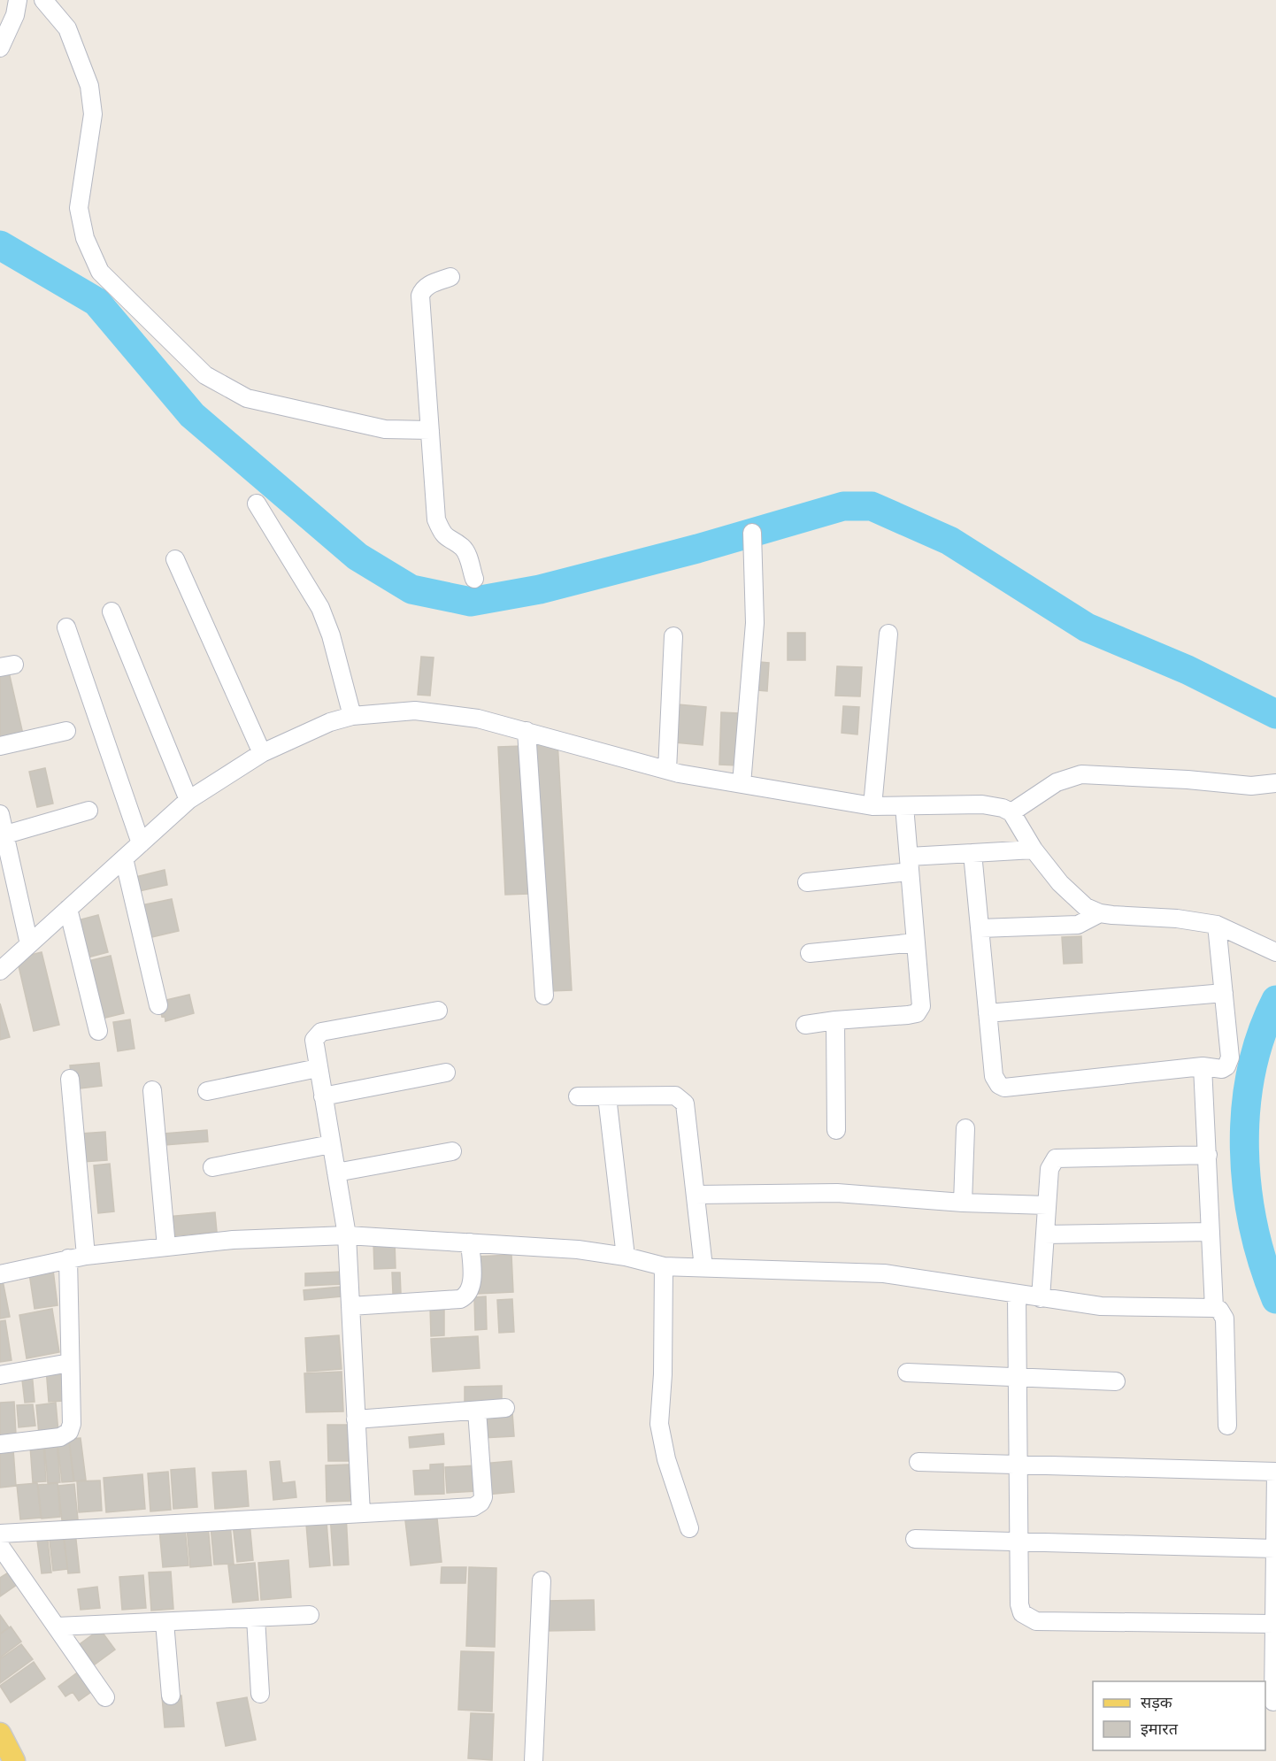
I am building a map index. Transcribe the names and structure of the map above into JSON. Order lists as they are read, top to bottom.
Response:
{
  "legend": ["सड़क", "इमारत"]
}
